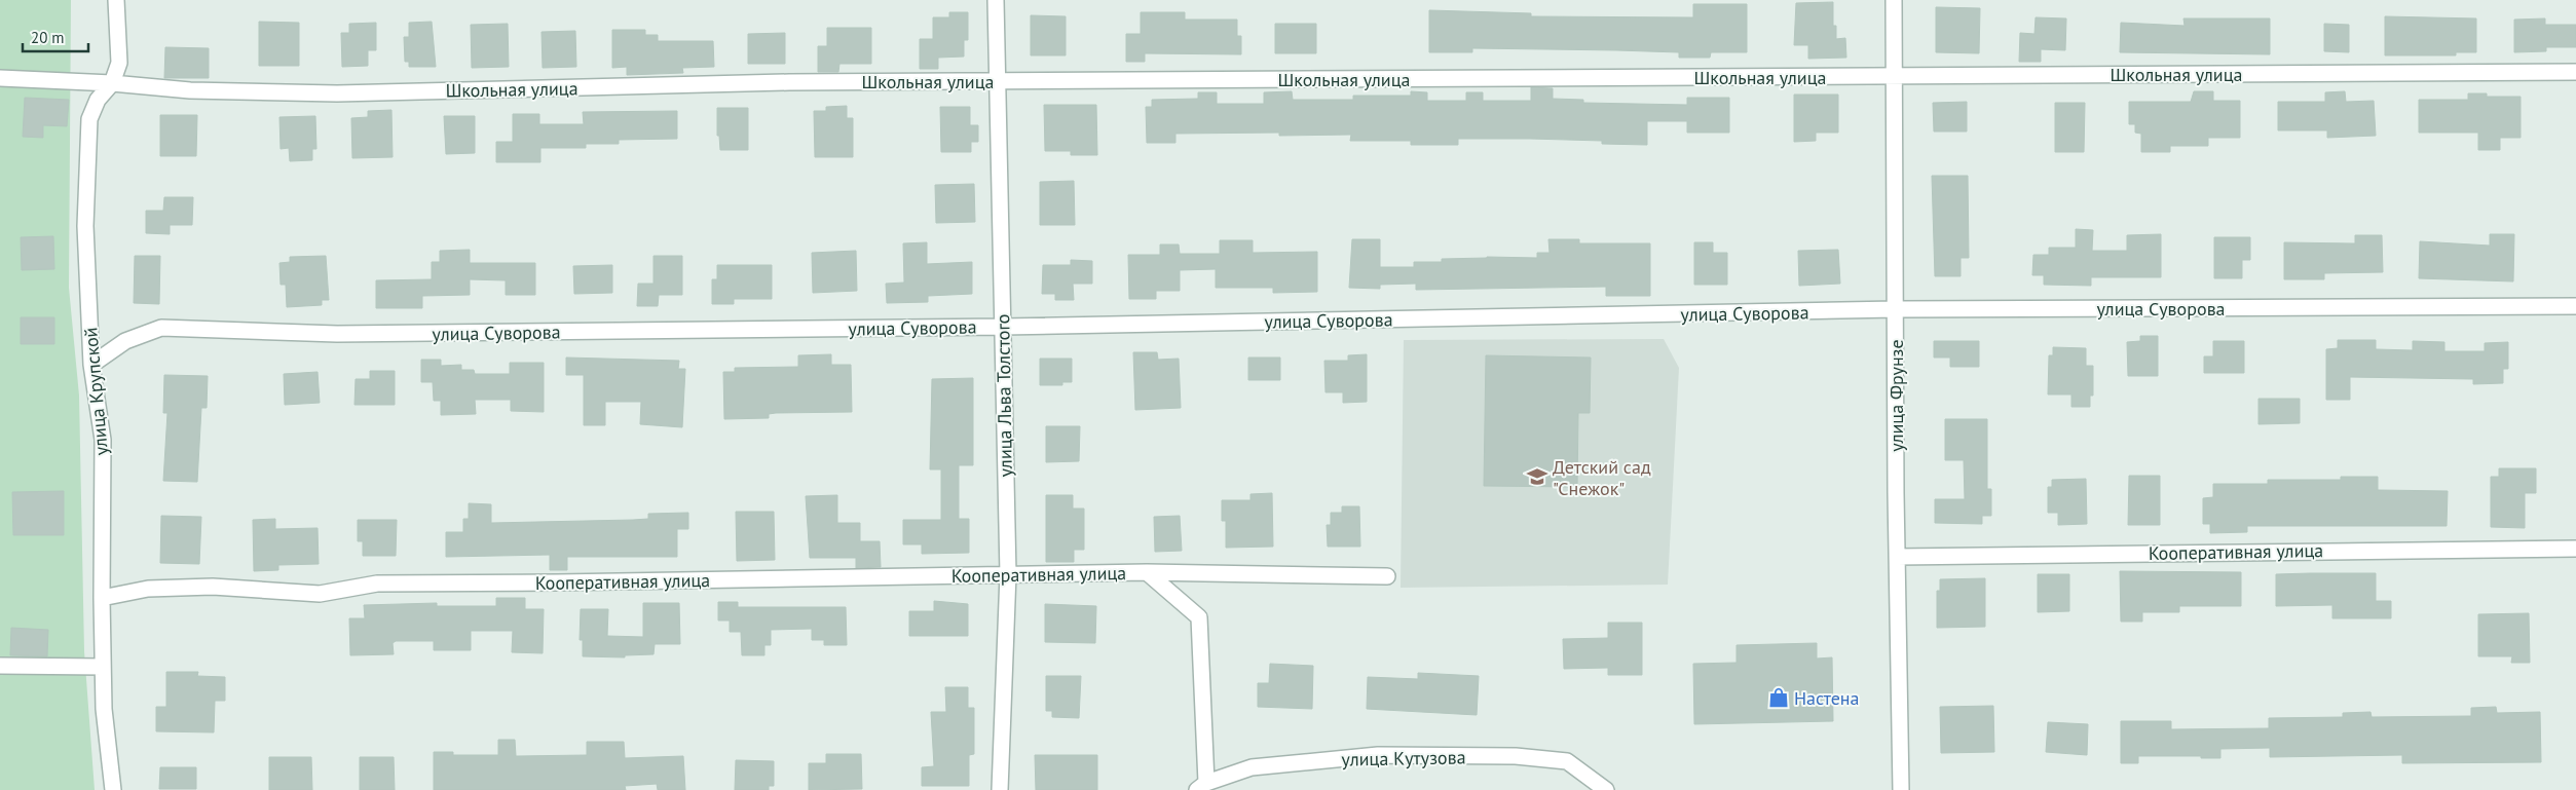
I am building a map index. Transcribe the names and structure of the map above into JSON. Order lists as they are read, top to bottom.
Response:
{
  "streets": {
    "street": [
      "Школьная улица",
      "улица Суворова",
      "улица Крупской",
      "улица Льва Толстого",
      "улица Фрунзе",
      "Кооперативная улица",
      "улица Кутузова"
    ]
  },
  "crossings": [
    ["Школьная улица", "улица Крупской"],
    ["Школьная улица", "улица Льва Толстого"],
    ["Школьная улица", "улица Фрунзе"],
    ["улица Суворова", "улица Крупской"],
    ["улица Суворова", "улица Льва Толстого"],
    ["улица Суворова", "улица Фрунзе"],
    ["улица Крупской", "Кооперативная улица"],
    ["улица Льва Толстого", "Кооперативная улица"],
    ["улица Фрунзе", "Кооперативная улица"],
    ["Кооперативная улица", "улица Кутузова"]
  ],
  "places": {
    "school or university": ["Детский сад \"Снежок\""],
    "shop": ["Настена"]
  },
  "scale_bar": "20 m"
}
